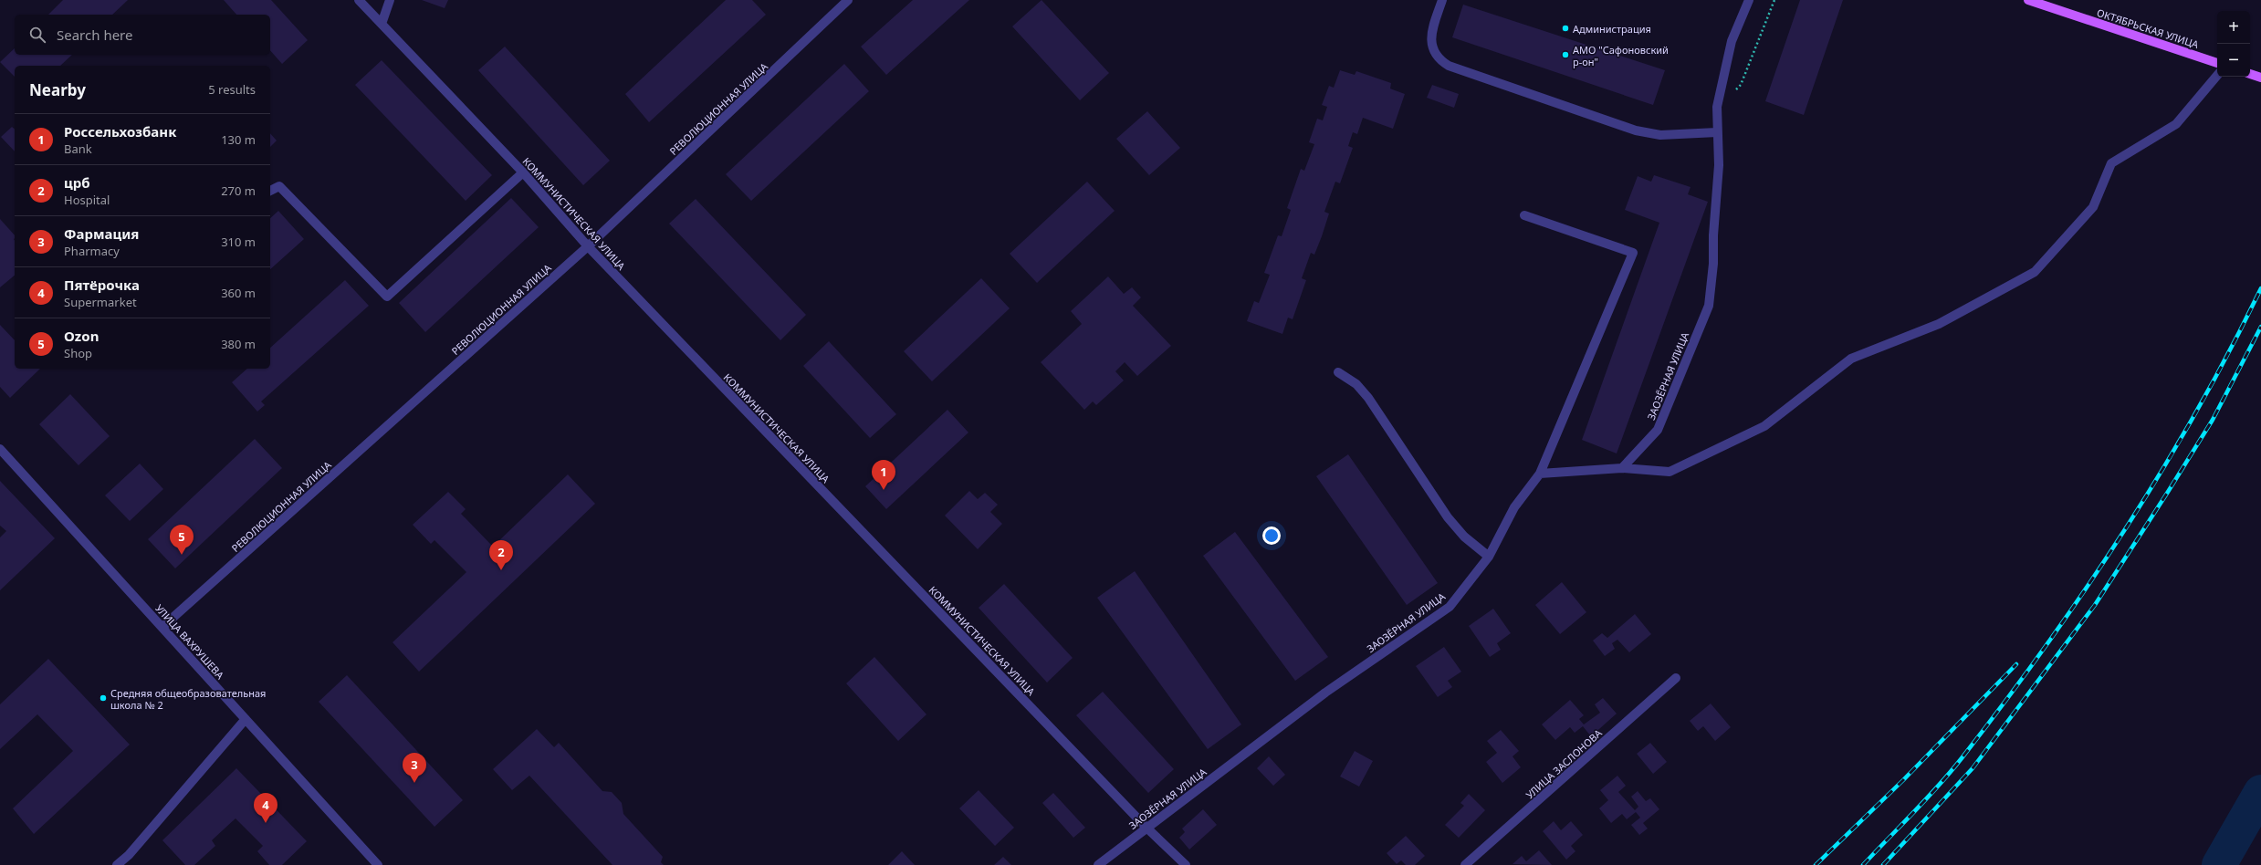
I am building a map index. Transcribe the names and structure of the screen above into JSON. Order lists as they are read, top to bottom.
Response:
{
  "streets": {
    "main road": ["ОКТЯБРЬСКАЯ УЛИЦА"],
    "street": [
      "РЕВОЛЮЦИОННАЯ УЛИЦА",
      "КОММУНИСТИЧЕСКАЯ УЛИЦА",
      "ЗАОЗЁРНАЯ УЛИЦА",
      "УЛИЦА ВАХРУШЕВА",
      "УЛИЦА ЗАСЛОНОВА"
    ]
  },
  "crossings": [
    ["РЕВОЛЮЦИОННАЯ УЛИЦА", "КОММУНИСТИЧЕСКАЯ УЛИЦА"],
    ["РЕВОЛЮЦИОННАЯ УЛИЦА", "УЛИЦА ВАХРУШЕВА"],
    ["КОММУНИСТИЧЕСКАЯ УЛИЦА", "ЗАОЗЁРНАЯ УЛИЦА"]
  ],
  "places": ["Администрация", "АМО \"Сафоновский р-он\"", "Средняя общеобразовательная школа № 2"],
  "page": {
    "map_buttons": ["+", "−"],
    "search": "Search here",
    "heading": ["Nearby", "5 results"],
    "list": [
      {
        "mark": "1",
        "name": "Россельхозбанк",
        "note": "Bank",
        "value": "130 m"
      },
      {
        "mark": "2",
        "name": "црб",
        "note": "Hospital",
        "value": "270 m"
      },
      {
        "mark": "3",
        "name": "Фармация",
        "note": "Pharmacy",
        "value": "310 m"
      },
      {
        "mark": "4",
        "name": "Пятёрочка",
        "note": "Supermarket",
        "value": "360 m"
      },
      {
        "mark": "5",
        "name": "Ozon",
        "note": "Shop",
        "value": "380 m"
      }
    ],
    "pins": [
      "1",
      "5",
      "2",
      "3",
      "4"
    ]
  }
}
